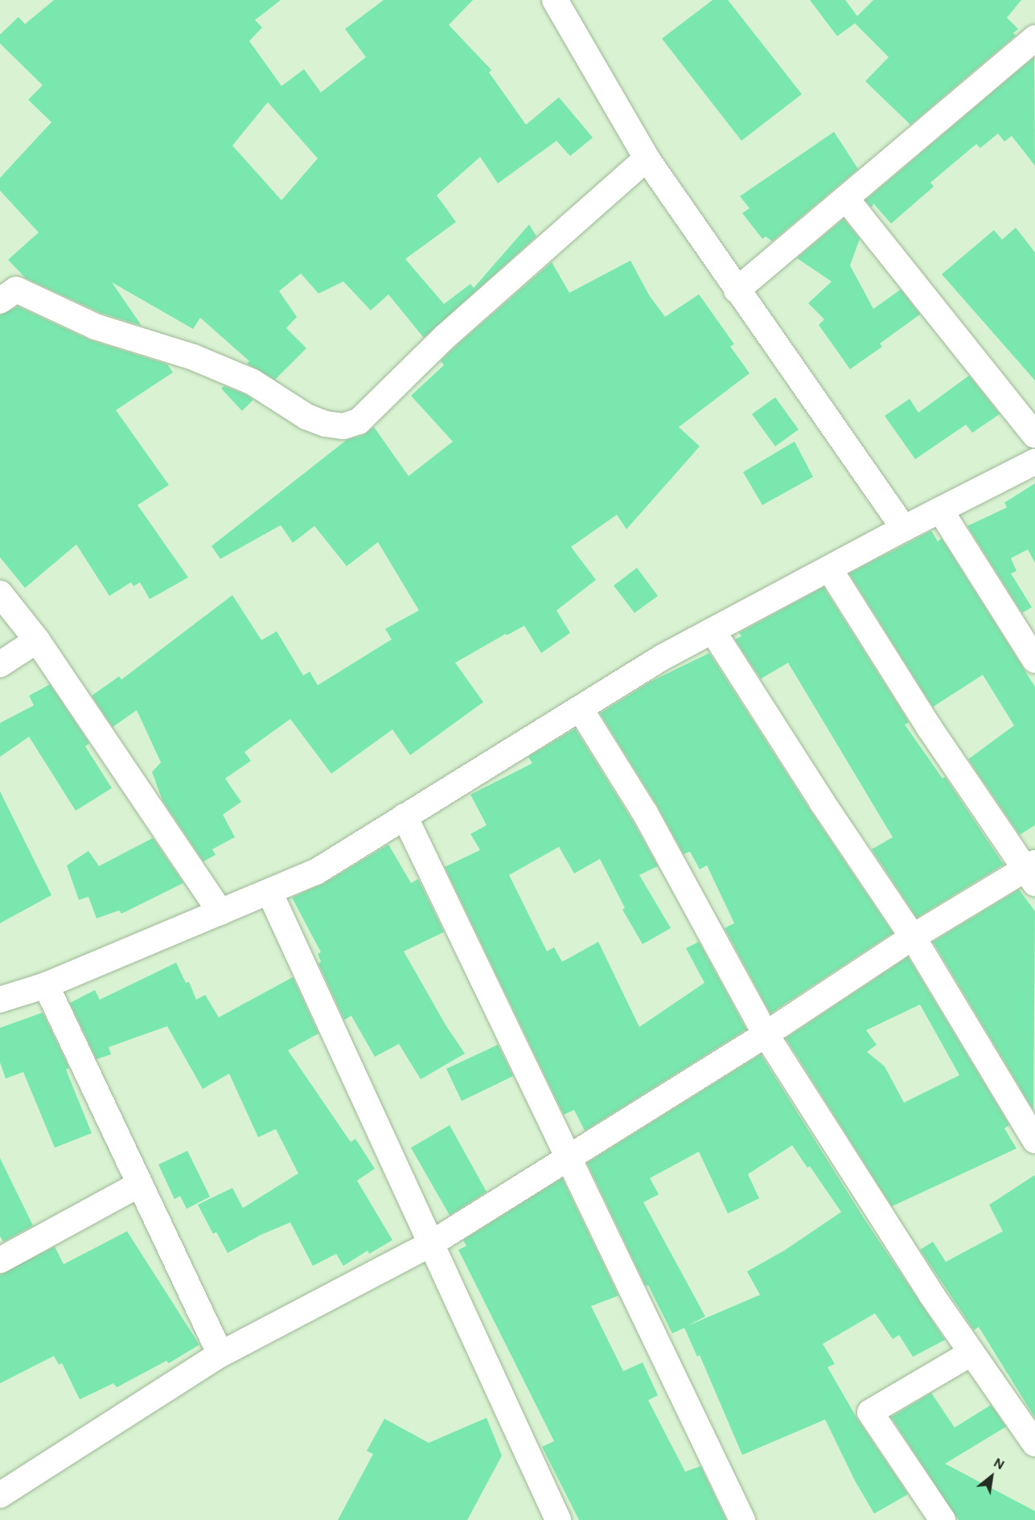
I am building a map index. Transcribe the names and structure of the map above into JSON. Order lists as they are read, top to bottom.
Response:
{
  "north": "top right"
}
